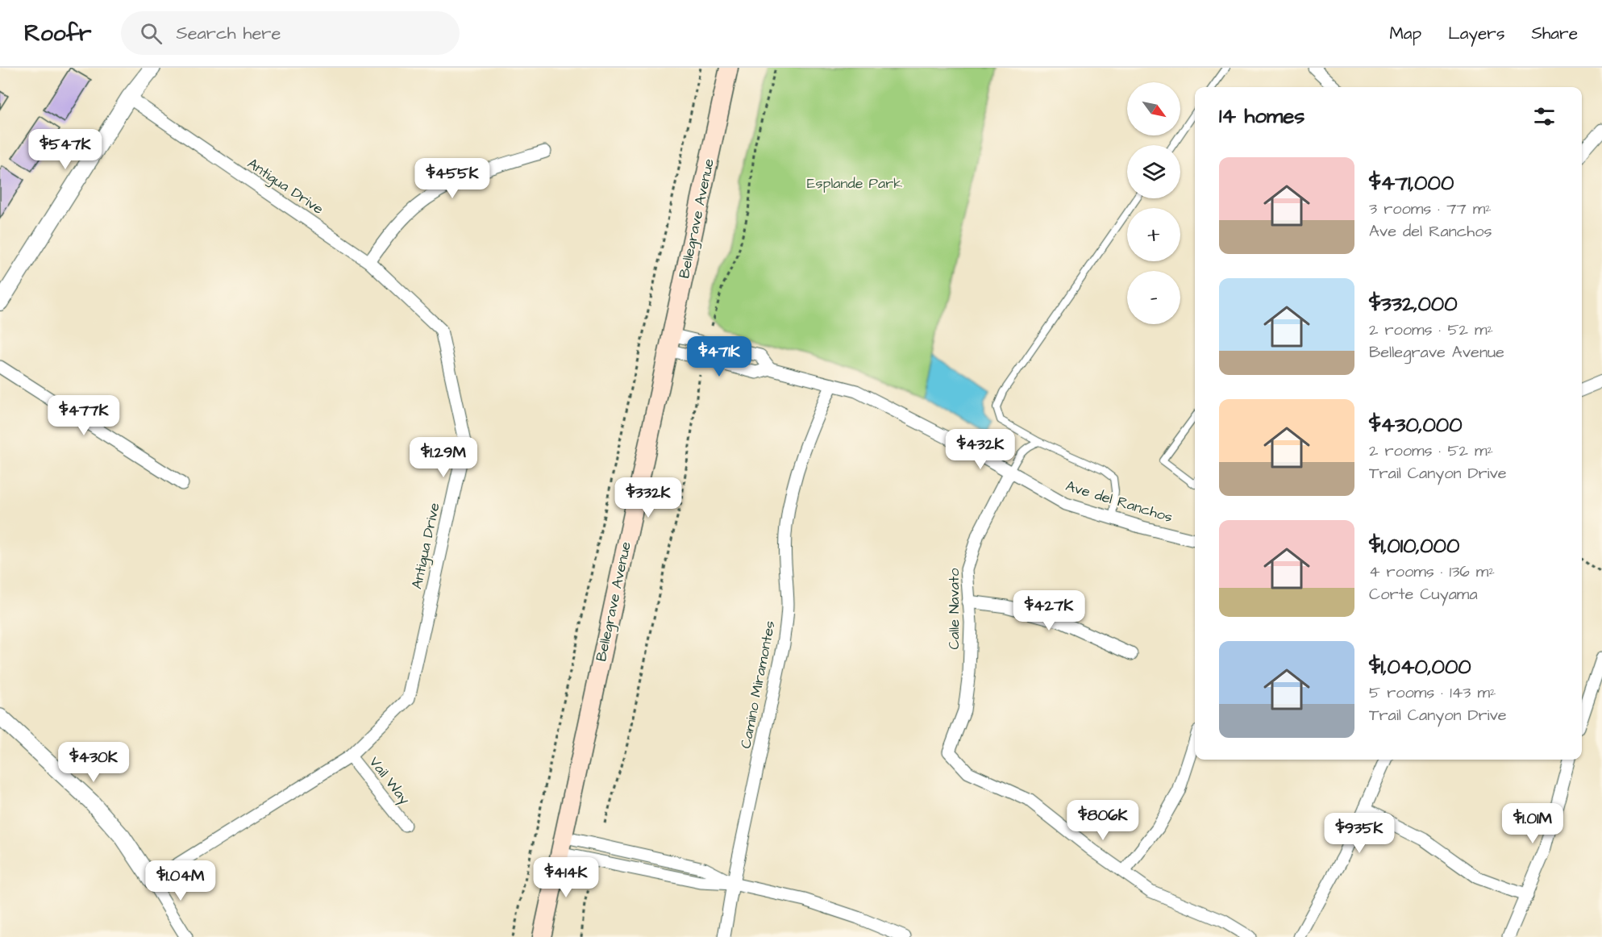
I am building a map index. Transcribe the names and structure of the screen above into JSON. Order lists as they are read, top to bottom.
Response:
{
  "streets": {
    "main road": ["Bellegrave Avenue"],
    "street": [
      "Antigua Drive",
      "Ave del Ranchos",
      "Calle Navato",
      "Camino Miramontes",
      "Vail Way"
    ]
  },
  "crossings": [
    ["Antigua Drive", "Vail Way"],
    ["Bellegrave Avenue", "Ave del Ranchos"],
    ["Ave del Ranchos", "Calle Navato"],
    ["Ave del Ranchos", "Camino Miramontes"]
  ],
  "parks": ["Esplande Park"],
  "north": "bottom right",
  "page": {
    "header": "Roofr",
    "search": "Search here",
    "nav": ["Map", "Layers", "Share"],
    "map_buttons": ["+", "−"],
    "heading": "14 homes",
    "price": [
      "$547K",
      "$455K",
      "$471K",
      "$477K",
      "$432K",
      "$1.29M",
      "$332K",
      "$427K",
      "$430K",
      "$806K",
      "$1.01M",
      "$935K",
      "$414K",
      "$1.04M"
    ],
    "list": [
      {
        "name": "$471,000",
        "note": "3 rooms · 77 m² · Ave del Ranchos"
      },
      {
        "name": "$332,000",
        "note": "2 rooms · 52 m² · Bellegrave Avenue"
      },
      {
        "name": "$430,000",
        "note": "2 rooms · 52 m² · Trail Canyon Drive"
      },
      {
        "name": "$1,010,000",
        "note": "4 rooms · 136 m² · Corte Cuyama"
      },
      {
        "name": "$1,040,000",
        "note": "5 rooms · 143 m² · Trail Canyon Drive"
      }
    ]
  }
}
